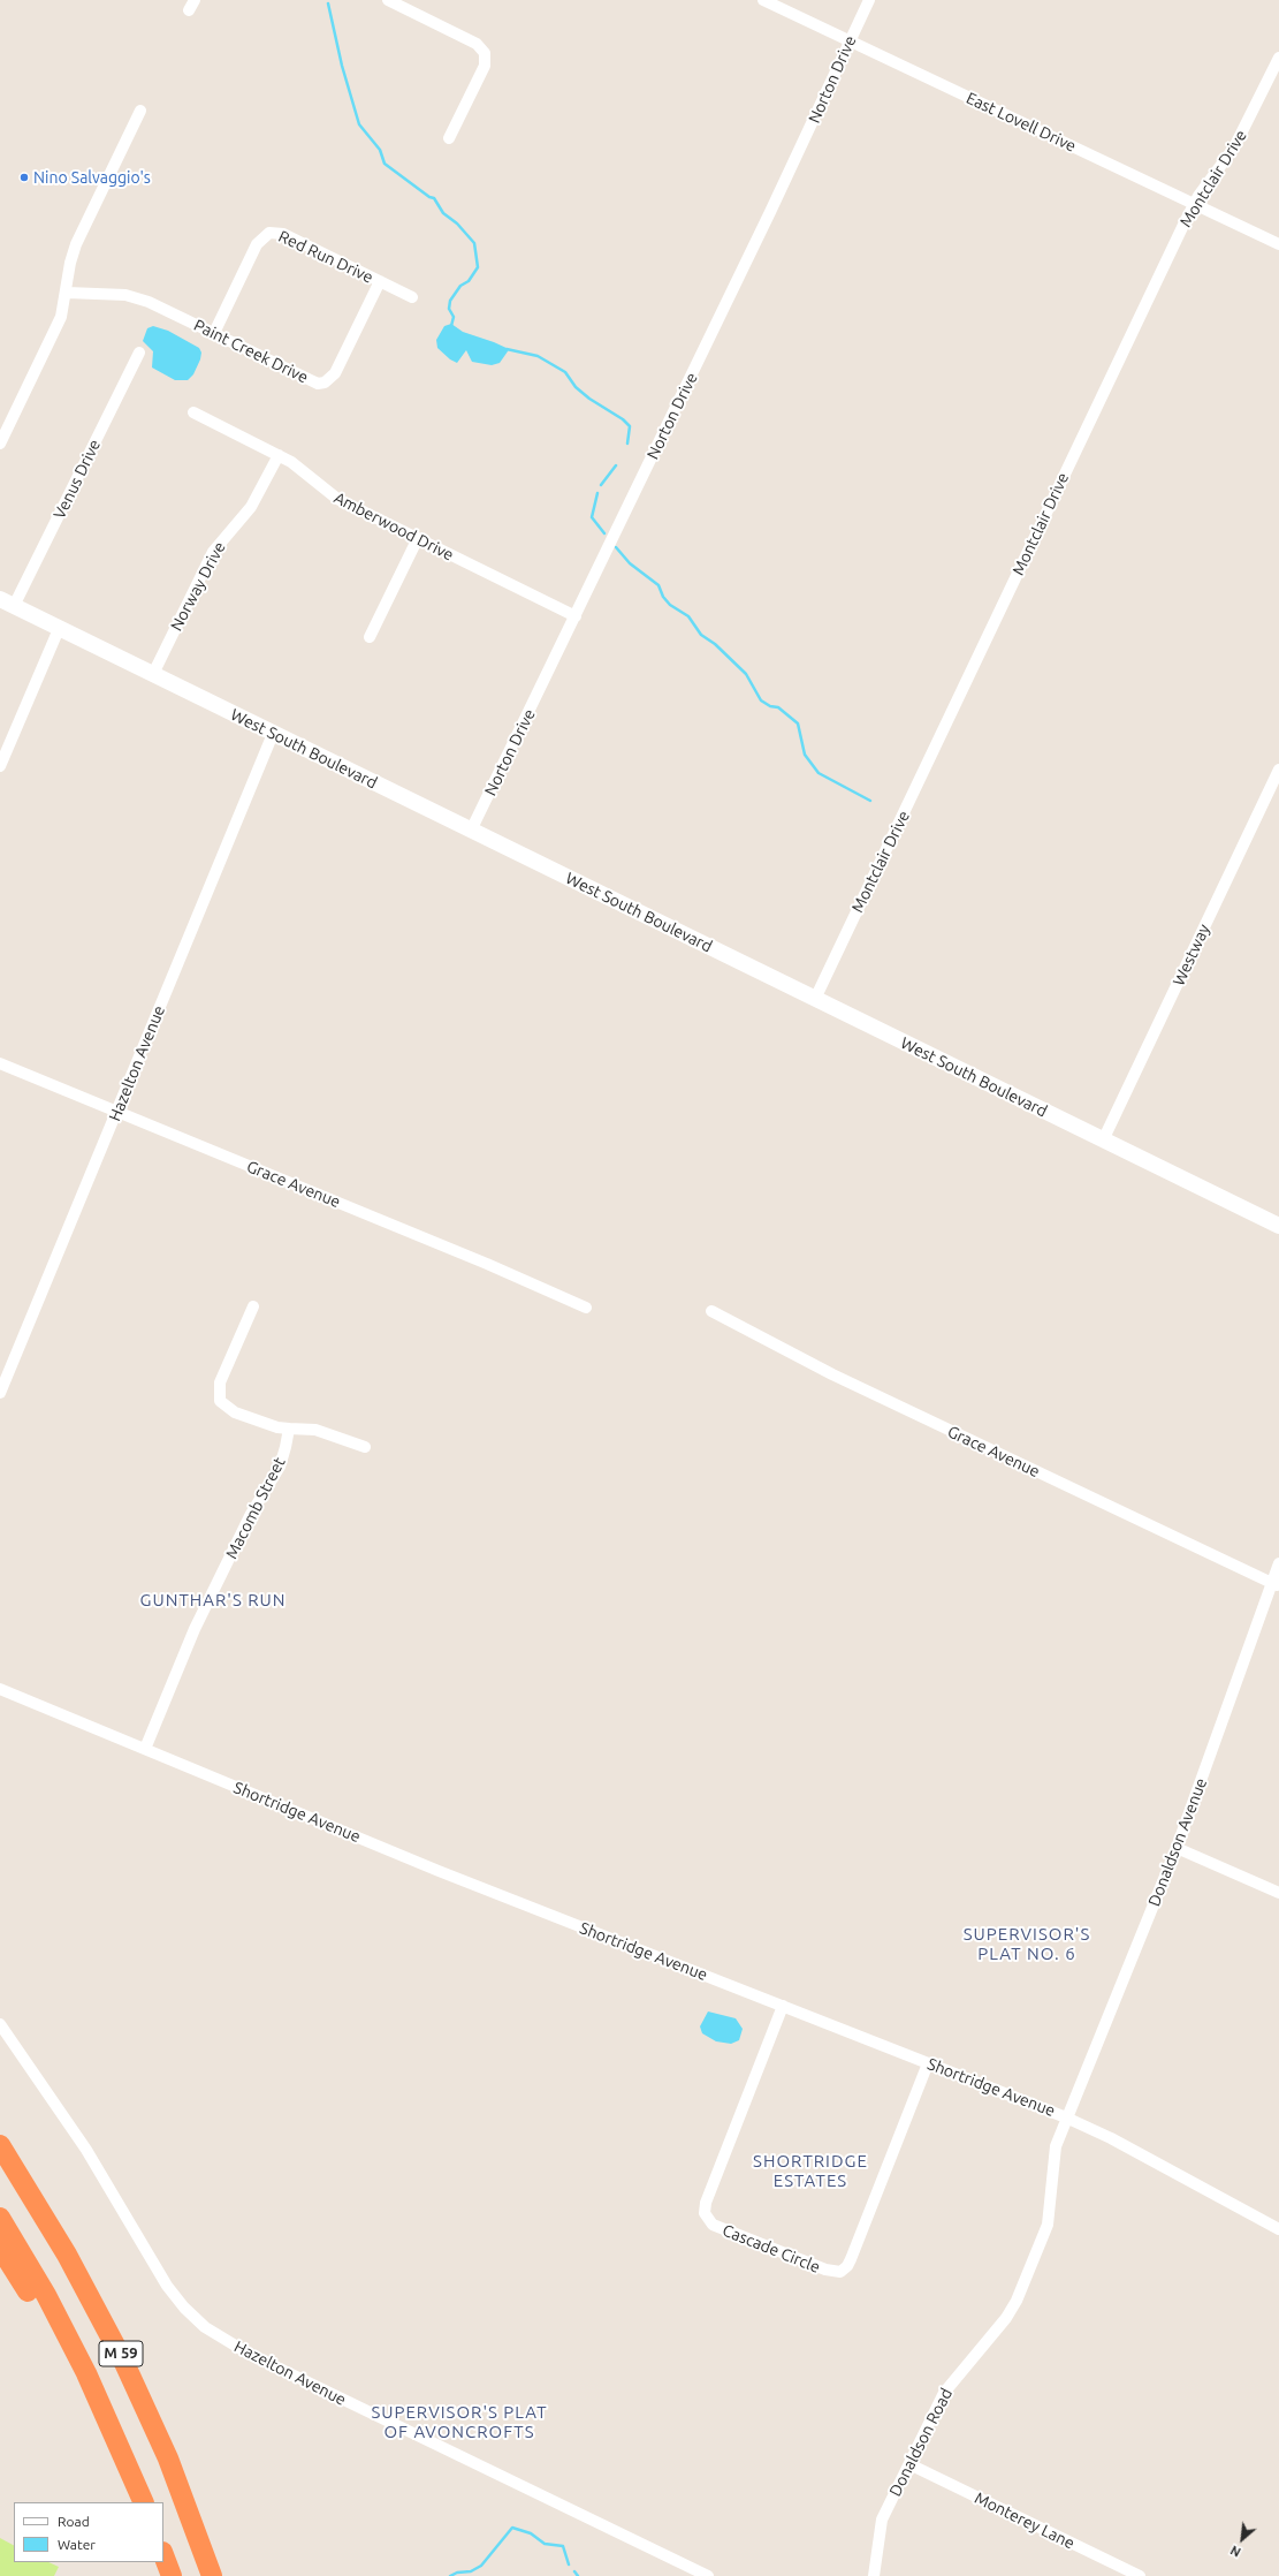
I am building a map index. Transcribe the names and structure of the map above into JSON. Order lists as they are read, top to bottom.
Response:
{
  "streets": {
    "highway": ["M 59"],
    "street": [
      "Norton Drive",
      "East Lovell Drive",
      "Montclair Drive",
      "Red Run Drive",
      "Paint Creek Drive",
      "Venus Drive",
      "Amberwood Drive",
      "Norway Drive",
      "West South Boulevard",
      "Westway",
      "Hazelton Avenue",
      "Grace Avenue",
      "Macomb Street",
      "Shortridge Avenue",
      "Donaldson Avenue",
      "Cascade Circle",
      "Donaldson Road",
      "Monterey Lane"
    ]
  },
  "crossings": [
    ["Norton Drive", "East Lovell Drive"],
    ["Norton Drive", "Amberwood Drive"],
    ["Norton Drive", "West South Boulevard"],
    ["East Lovell Drive", "Montclair Drive"],
    ["Montclair Drive", "West South Boulevard"],
    ["Red Run Drive", "Paint Creek Drive"],
    ["Venus Drive", "West South Boulevard"],
    ["Amberwood Drive", "Norway Drive"],
    ["Norway Drive", "West South Boulevard"],
    ["West South Boulevard", "Westway"],
    ["West South Boulevard", "Hazelton Avenue"],
    ["Hazelton Avenue", "Grace Avenue"],
    ["Grace Avenue", "Donaldson Avenue"],
    ["Macomb Street", "Shortridge Avenue"],
    ["Shortridge Avenue", "Donaldson Avenue"],
    ["Shortridge Avenue", "Cascade Circle"],
    ["Shortridge Avenue", "Donaldson Road"],
    ["Donaldson Avenue", "Donaldson Road"],
    ["Donaldson Road", "Monterey Lane"]
  ],
  "districts": [
    "GUNTHAR'S RUN",
    "SUPERVISOR'S PLAT NO. 6",
    "SHORTRIDGE ESTATES",
    "SUPERVISOR'S PLAT OF AVONCROFTS"
  ],
  "places": ["Nino Salvaggio's"],
  "legend": ["Road", "Water"],
  "north": "bottom left"
}
